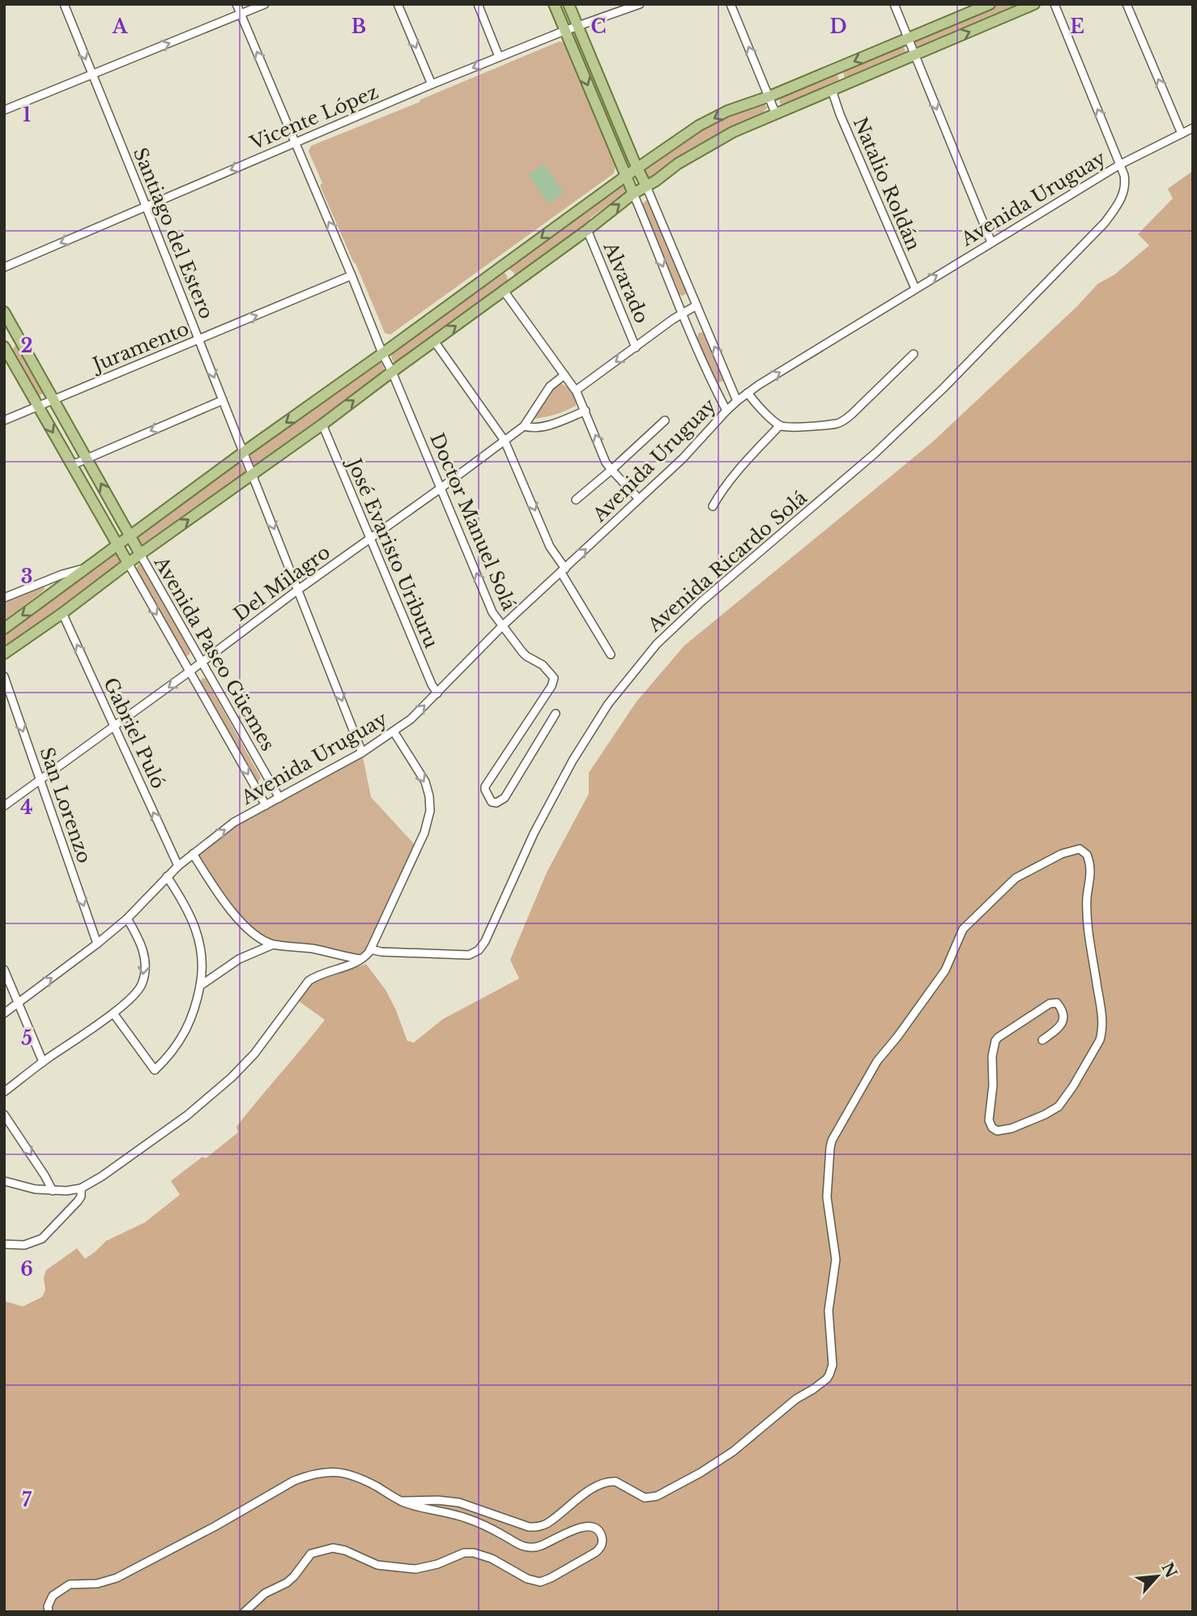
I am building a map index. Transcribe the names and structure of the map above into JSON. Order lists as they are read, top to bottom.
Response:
{
  "streets": {
    "street": [
      "Vicente López",
      "Natalio Roldán",
      "Avenida Uruguay",
      "Santiago del Estero",
      "Alvarado",
      "Juramento",
      "Doctor Manuel Solá",
      "José Evaristo Uriburu",
      "Avenida Ricardo Solá",
      "Del Milagro",
      "Avenida Paseo Güemes",
      "Gabriel Puló",
      "San Lorenzo"
    ]
  },
  "crossings": [
    ["Vicente López", "Santiago del Estero"],
    ["Vicente López", "Doctor Manuel Solá"],
    ["Natalio Roldán", "Avenida Uruguay"],
    ["Avenida Uruguay", "Santiago del Estero"],
    ["Avenida Uruguay", "Doctor Manuel Solá"],
    ["Avenida Uruguay", "José Evaristo Uriburu"],
    ["Avenida Uruguay", "Avenida Ricardo Solá"],
    ["Avenida Uruguay", "Avenida Paseo Güemes"],
    ["Avenida Uruguay", "Gabriel Puló"],
    ["Avenida Uruguay", "San Lorenzo"],
    ["Santiago del Estero", "Juramento"],
    ["Santiago del Estero", "Del Milagro"],
    ["Juramento", "Doctor Manuel Solá"],
    ["Doctor Manuel Solá", "Del Milagro"],
    ["José Evaristo Uriburu", "Del Milagro"],
    ["Del Milagro", "Avenida Paseo Güemes"],
    ["Del Milagro", "Gabriel Puló"],
    ["Del Milagro", "San Lorenzo"]
  ],
  "one_way": [
    "Vicente López",
    "Avenida Uruguay",
    "Santiago del Estero",
    "Juramento",
    "Doctor Manuel Solá",
    "Gabriel Puló",
    "San Lorenzo"
  ],
  "north": "top right",
  "grid": {
    "columns": [
      "A",
      "B",
      "C",
      "D",
      "E"
    ],
    "rows": [
      "1",
      "2",
      "3",
      "4",
      "5",
      "6",
      "7"
    ]
  }
}
